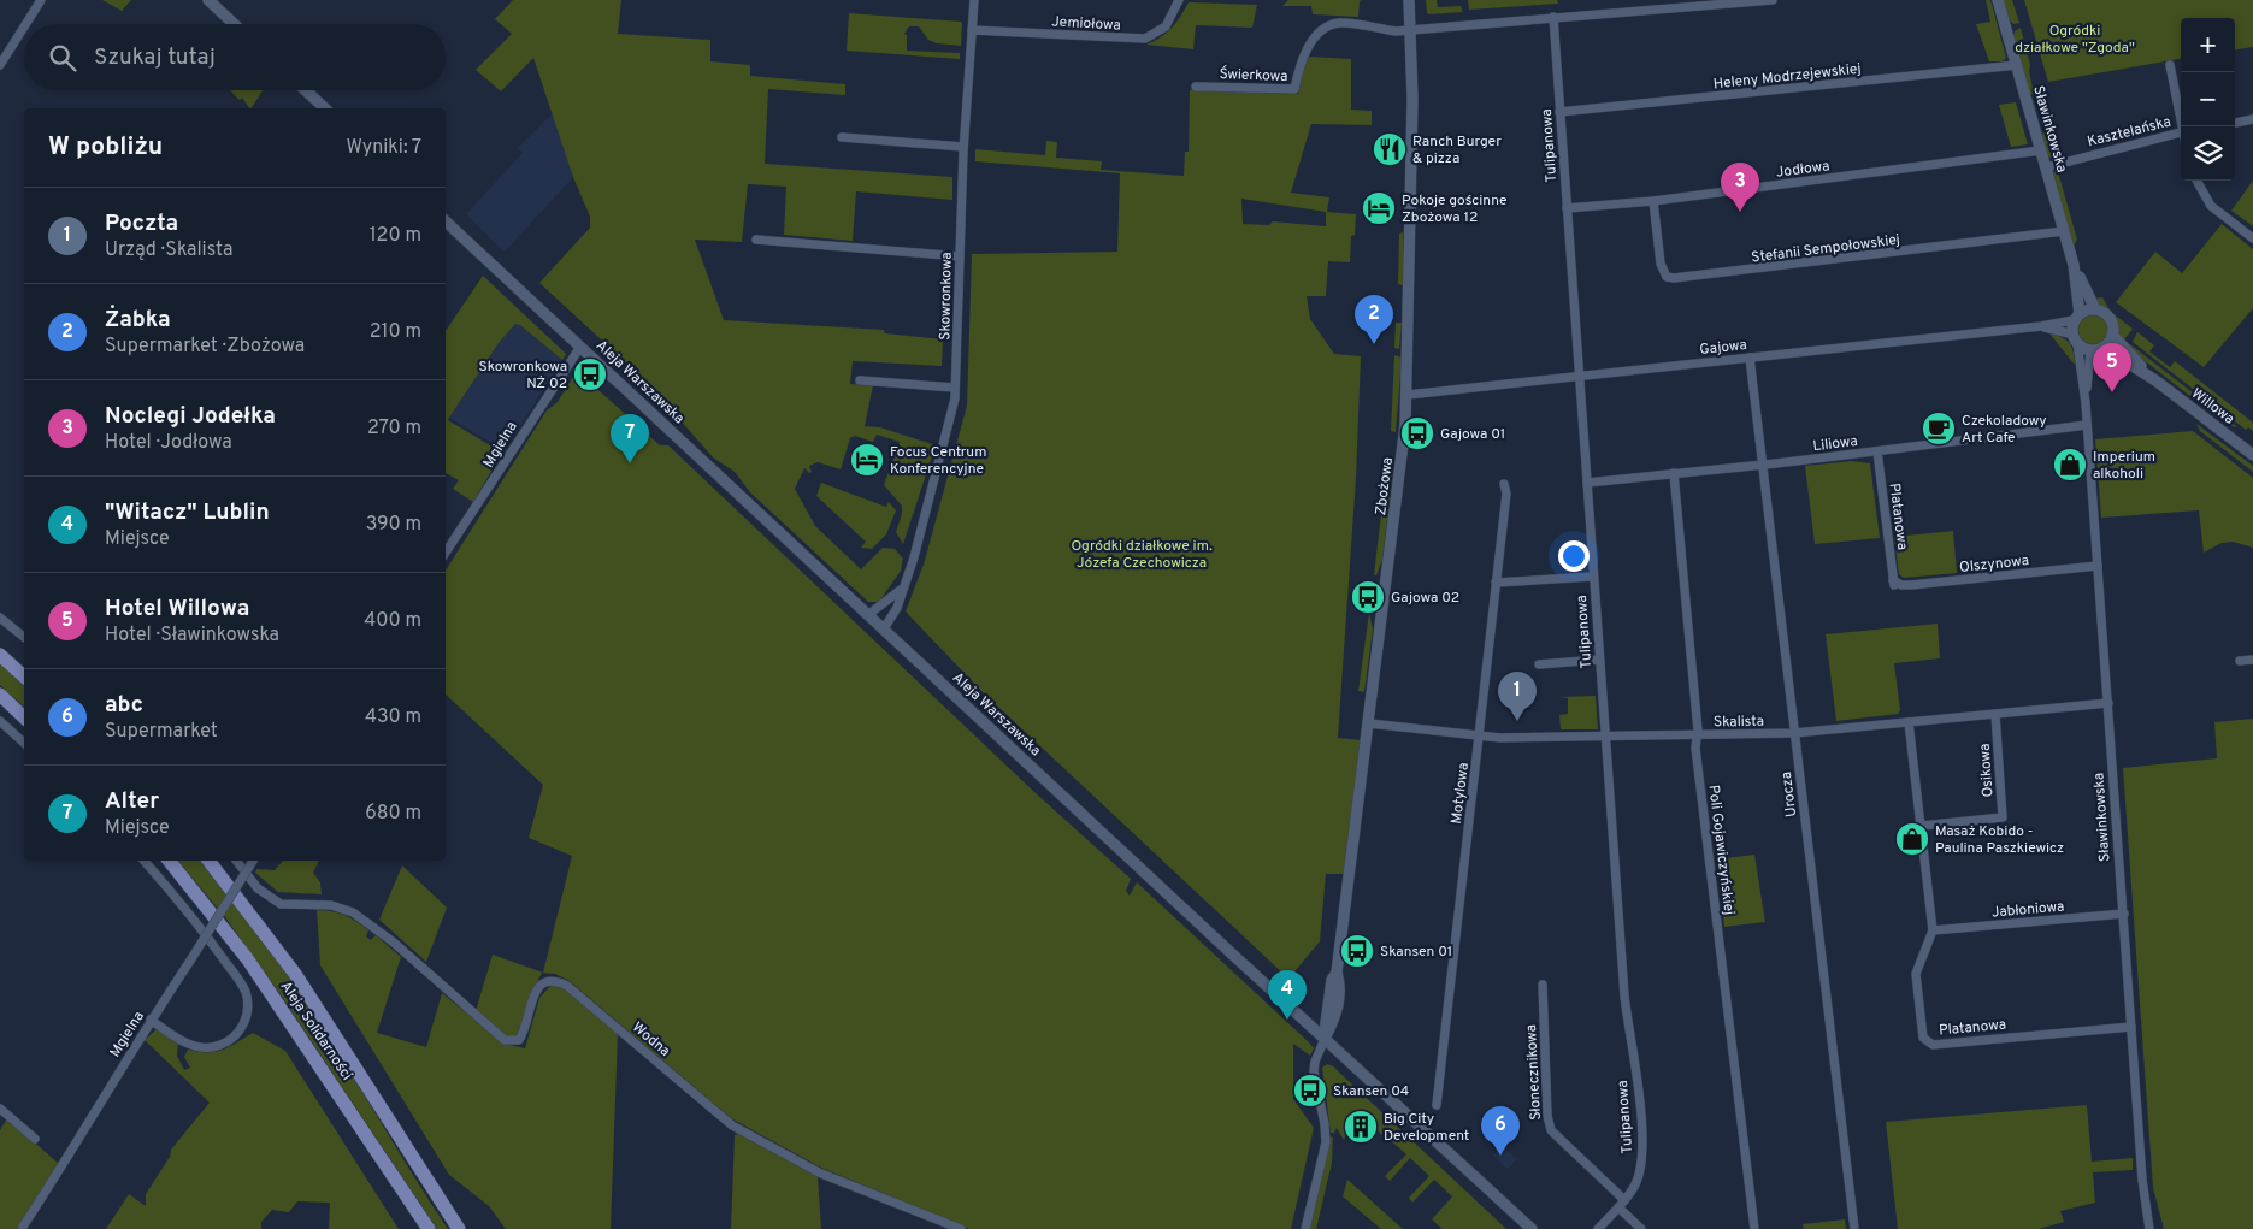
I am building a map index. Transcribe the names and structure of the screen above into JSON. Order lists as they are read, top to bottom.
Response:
{
  "streets": {
    "main road": ["Aleja Solidarności"],
    "street": [
      "Jemiołowa",
      "Świerkowa",
      "Heleny Modrzejewskiej",
      "Sławinkowska",
      "Kasztelańska",
      "Tulipanowa",
      "Jodłowa",
      "Stefanii Sempołowskiej",
      "Skowronkowa",
      "Gajowa",
      "Aleja Warszawska",
      "Willowa",
      "Liliowa",
      "Mgielna",
      "Zbożowa",
      "Platanowa",
      "Olszynowa",
      "Skalista",
      "Osikowa",
      "Motylowa",
      "Urocza",
      "Poli Gojawiczyńskiej",
      "Jabłoniowa",
      "Wodna",
      "Słonecznikowa"
    ]
  },
  "crossings": [
    ["Jemiołowa", "Skowronkowa"],
    ["Świerkowa", "Tulipanowa"],
    ["Świerkowa", "Zbożowa"],
    ["Heleny Modrzejewskiej", "Sławinkowska"],
    ["Heleny Modrzejewskiej", "Tulipanowa"],
    ["Sławinkowska", "Kasztelańska"],
    ["Sławinkowska", "Jodłowa"],
    ["Sławinkowska", "Stefanii Sempołowskiej"],
    ["Sławinkowska", "Gajowa"],
    ["Sławinkowska", "Willowa"],
    ["Sławinkowska", "Liliowa"],
    ["Sławinkowska", "Platanowa"],
    ["Sławinkowska", "Olszynowa"],
    ["Sławinkowska", "Skalista"],
    ["Sławinkowska", "Jabłoniowa"],
    ["Tulipanowa", "Jodłowa"],
    ["Tulipanowa", "Gajowa"],
    ["Tulipanowa", "Liliowa"],
    ["Tulipanowa", "Skalista"],
    ["Tulipanowa", "Słonecznikowa"],
    ["Jodłowa", "Stefanii Sempołowskiej"],
    ["Skowronkowa", "Aleja Warszawska"],
    ["Gajowa", "Willowa"],
    ["Gajowa", "Zbożowa"],
    ["Gajowa", "Urocza"],
    ["Aleja Warszawska", "Mgielna"],
    ["Aleja Warszawska", "Zbożowa"],
    ["Liliowa", "Platanowa"],
    ["Liliowa", "Urocza"],
    ["Liliowa", "Poli Gojawiczyńskiej"],
    ["Zbożowa", "Skalista"],
    ["Platanowa", "Olszynowa"],
    ["Platanowa", "Skalista"],
    ["Platanowa", "Osikowa"],
    ["Platanowa", "Jabłoniowa"],
    ["Skalista", "Osikowa"],
    ["Skalista", "Motylowa"],
    ["Skalista", "Urocza"],
    ["Skalista", "Poli Gojawiczyńskiej"]
  ],
  "parks": ["Ogródki działkowe \"Zgoda\"", "Ogródki działkowe im. Józefa Czechowicza"],
  "places": {
    "restaurant": ["Ranch Burger & pizza"],
    "hotel": ["Pokoje gościnne Zbożowa 12", "Focus Centrum Konferencyjne"],
    "bus stop": [
      "Skowronkowa NŻ 02",
      "Gajowa 01",
      "Gajowa 02",
      "Skansen 01",
      "Skansen 04"
    ],
    "cafe": ["Czekoladowy Art Cafe"],
    "shop": ["Imperium alkoholi", "Masaż Kobido - Paulina Paszkiewicz"],
    "building": ["Big City Development"]
  },
  "page": {
    "map_buttons": ["+", "−"],
    "search": "Szukaj tutaj",
    "heading": ["W pobliżu", "Wyniki: 7"],
    "pins": [
      "3",
      "2",
      "5",
      "7",
      "1",
      "4",
      "6"
    ],
    "list": [
      {
        "mark": "1",
        "name": "Poczta",
        "note": "Urząd · Skalista",
        "value": "120 m"
      },
      {
        "mark": "2",
        "name": "Żabka",
        "note": "Supermarket · Zbożowa",
        "value": "210 m"
      },
      {
        "mark": "3",
        "name": "Noclegi Jodełka",
        "note": "Hotel · Jodłowa",
        "value": "270 m"
      },
      {
        "mark": "4",
        "name": "\"Witacz\" Lublin",
        "note": "Miejsce",
        "value": "390 m"
      },
      {
        "mark": "5",
        "name": "Hotel Willowa",
        "note": "Hotel · Sławinkowska",
        "value": "400 m"
      },
      {
        "mark": "6",
        "name": "abc",
        "note": "Supermarket",
        "value": "430 m"
      },
      {
        "mark": "7",
        "name": "Alter",
        "note": "Miejsce",
        "value": "680 m"
      }
    ]
  }
}
